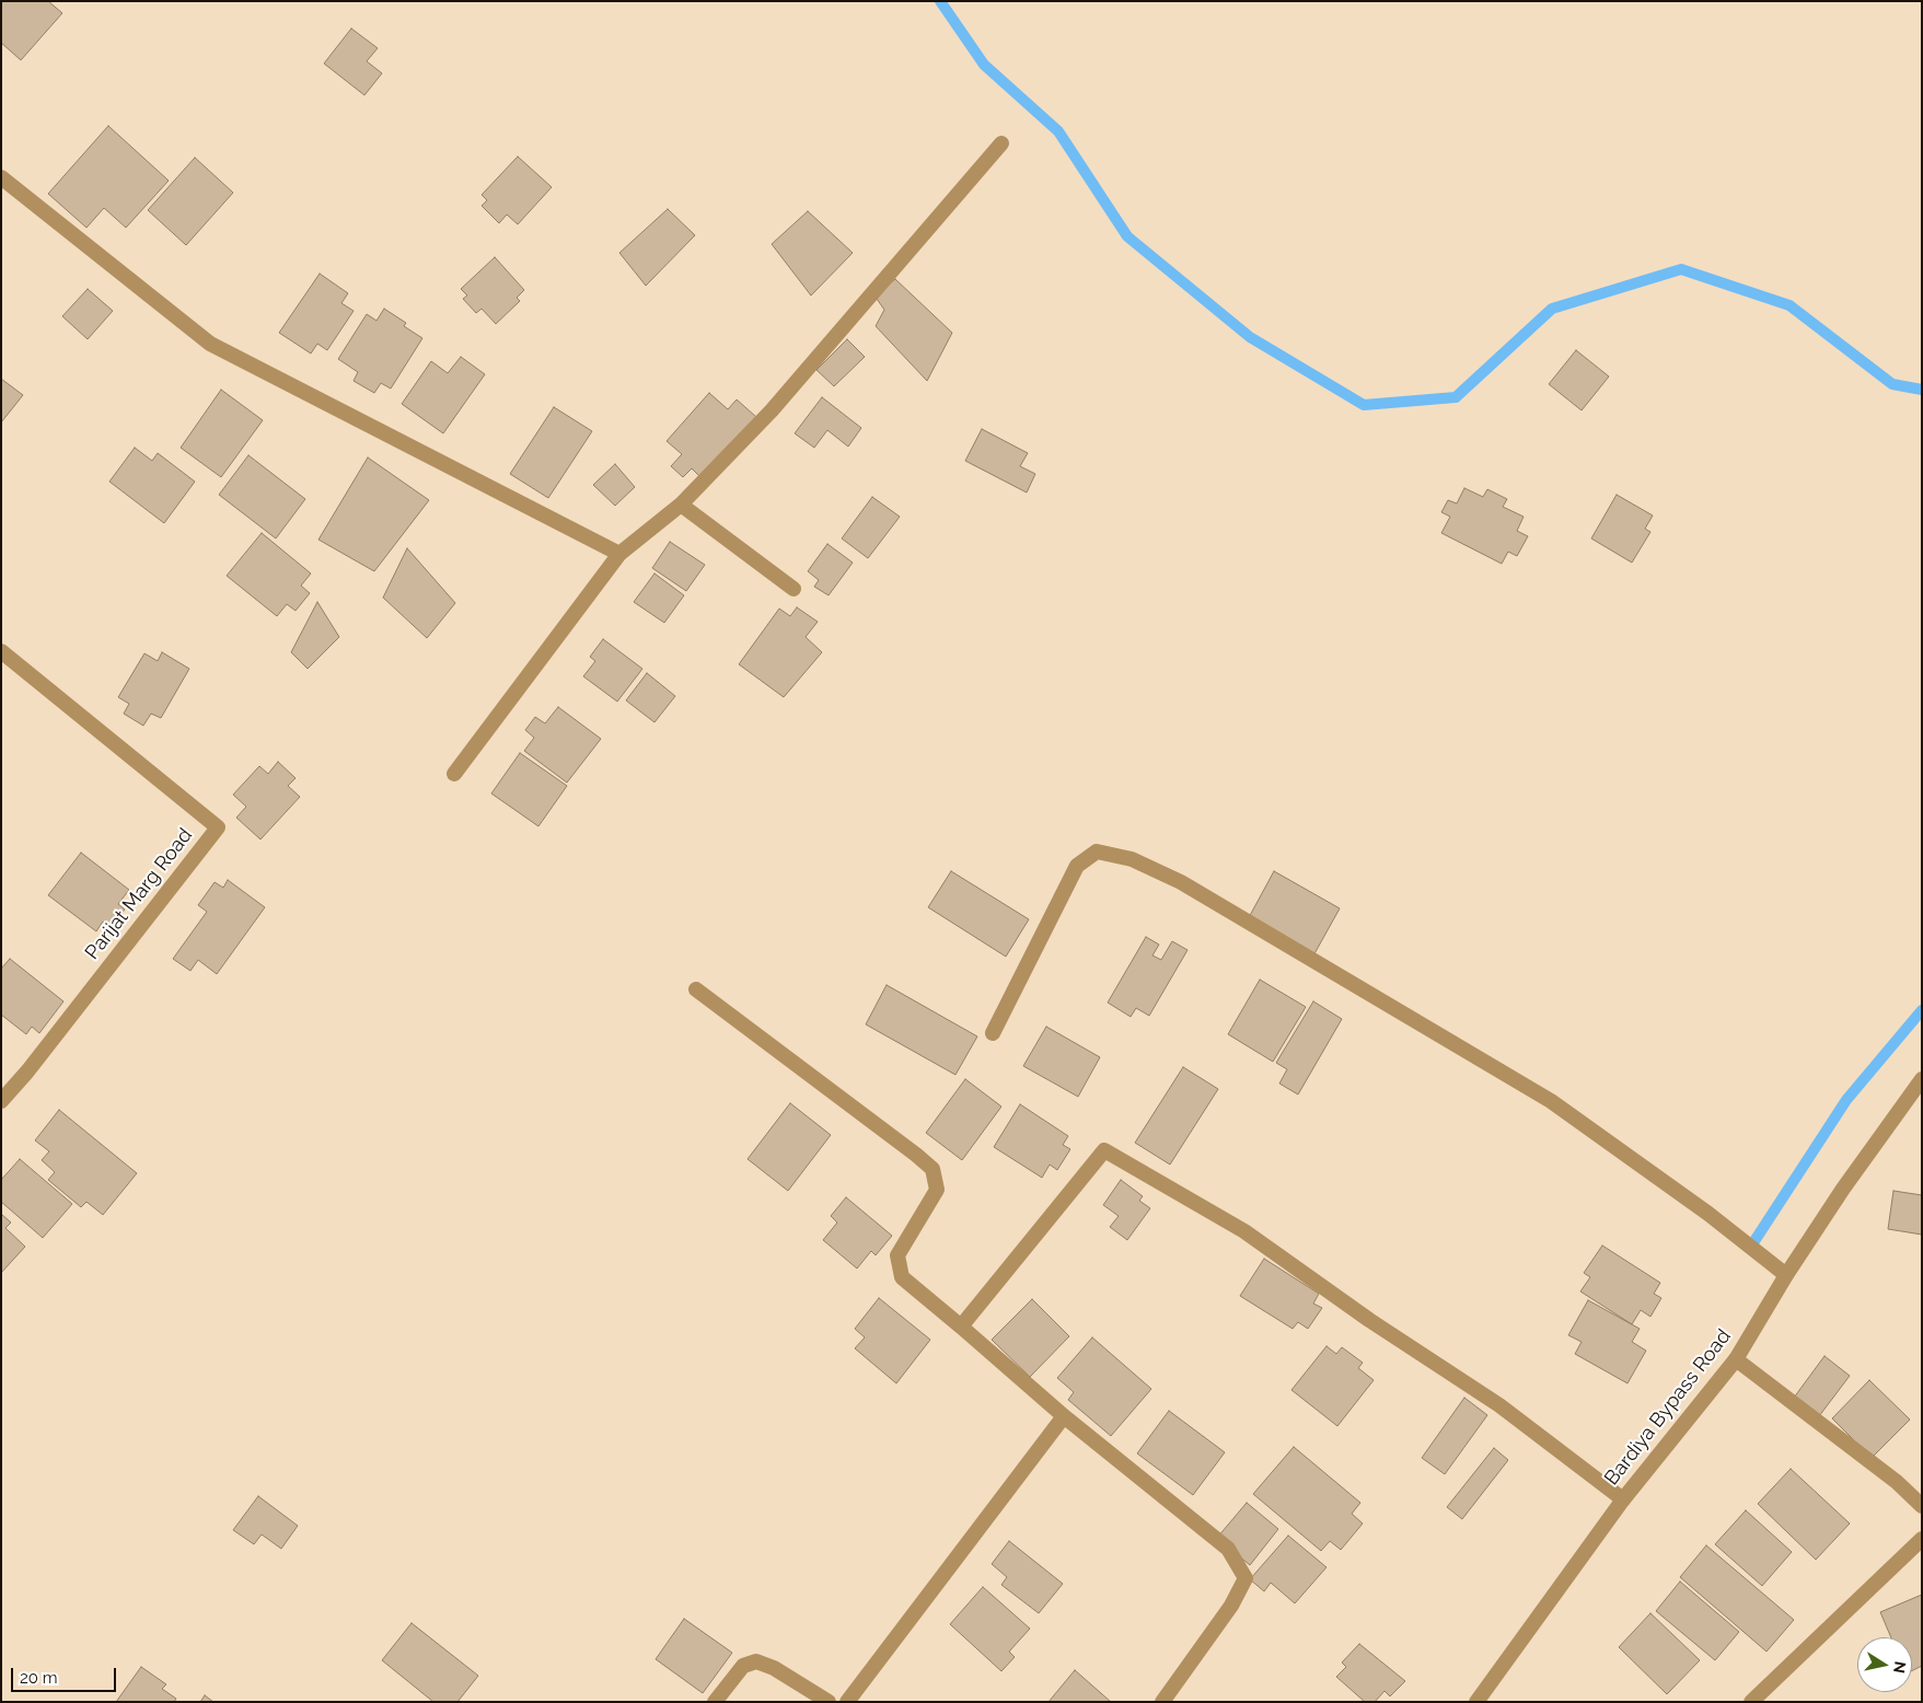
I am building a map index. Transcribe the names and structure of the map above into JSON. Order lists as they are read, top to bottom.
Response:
{
  "streets": {
    "street": ["Parijat Marg Road", "Bardiya Bypass Road"]
  },
  "scale_bar": "20 m",
  "north": "right"
}
